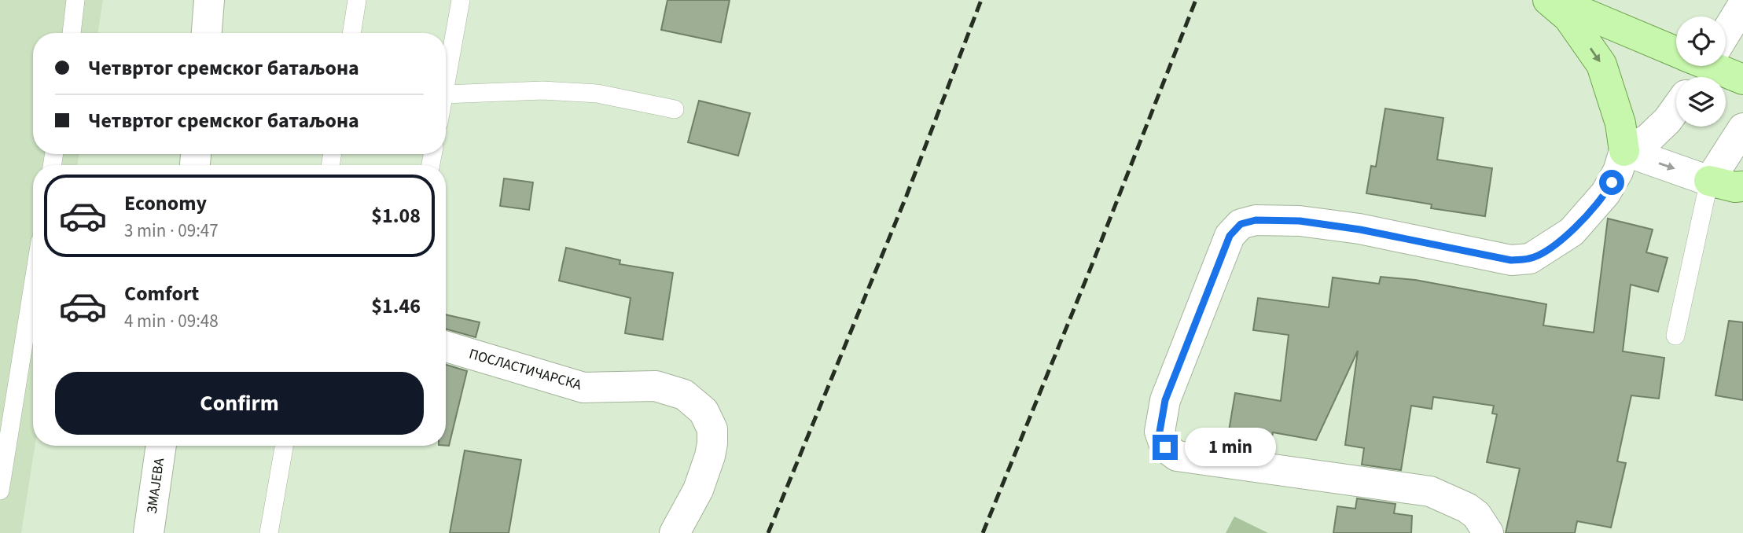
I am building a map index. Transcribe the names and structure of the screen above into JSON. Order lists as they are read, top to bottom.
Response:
{
  "streets": {
    "street": ["ПОСЛАСТИЧАРСКА", "ЗМАЈЕВА"]
  },
  "page": {
    "banner": ["Четвртог сремског батаљона", "Четвртог сремског батаљона"],
    "list": [
      {
        "name": "Economy",
        "note": "3 min · 09:47",
        "value": "$1.08"
      },
      {
        "name": "Comfort",
        "note": "4 min · 09:48",
        "value": "$1.46"
      }
    ],
    "buttons": "Confirm",
    "bubble": "1 min"
  }
}
